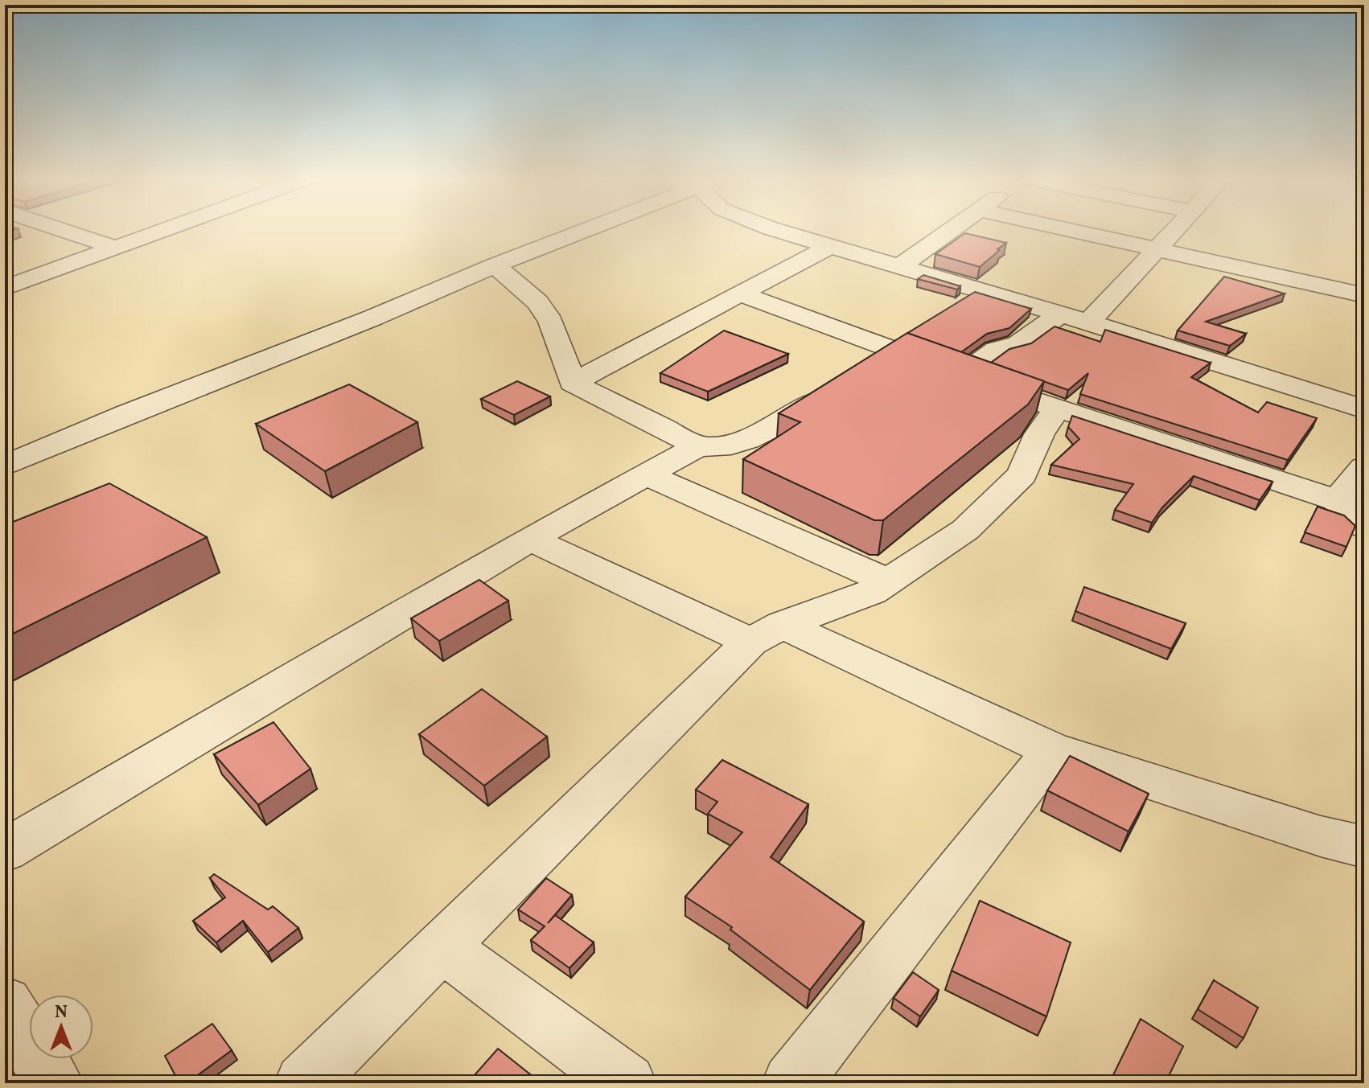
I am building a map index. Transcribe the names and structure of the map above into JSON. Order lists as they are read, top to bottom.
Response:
{
  "north": "top"
}
